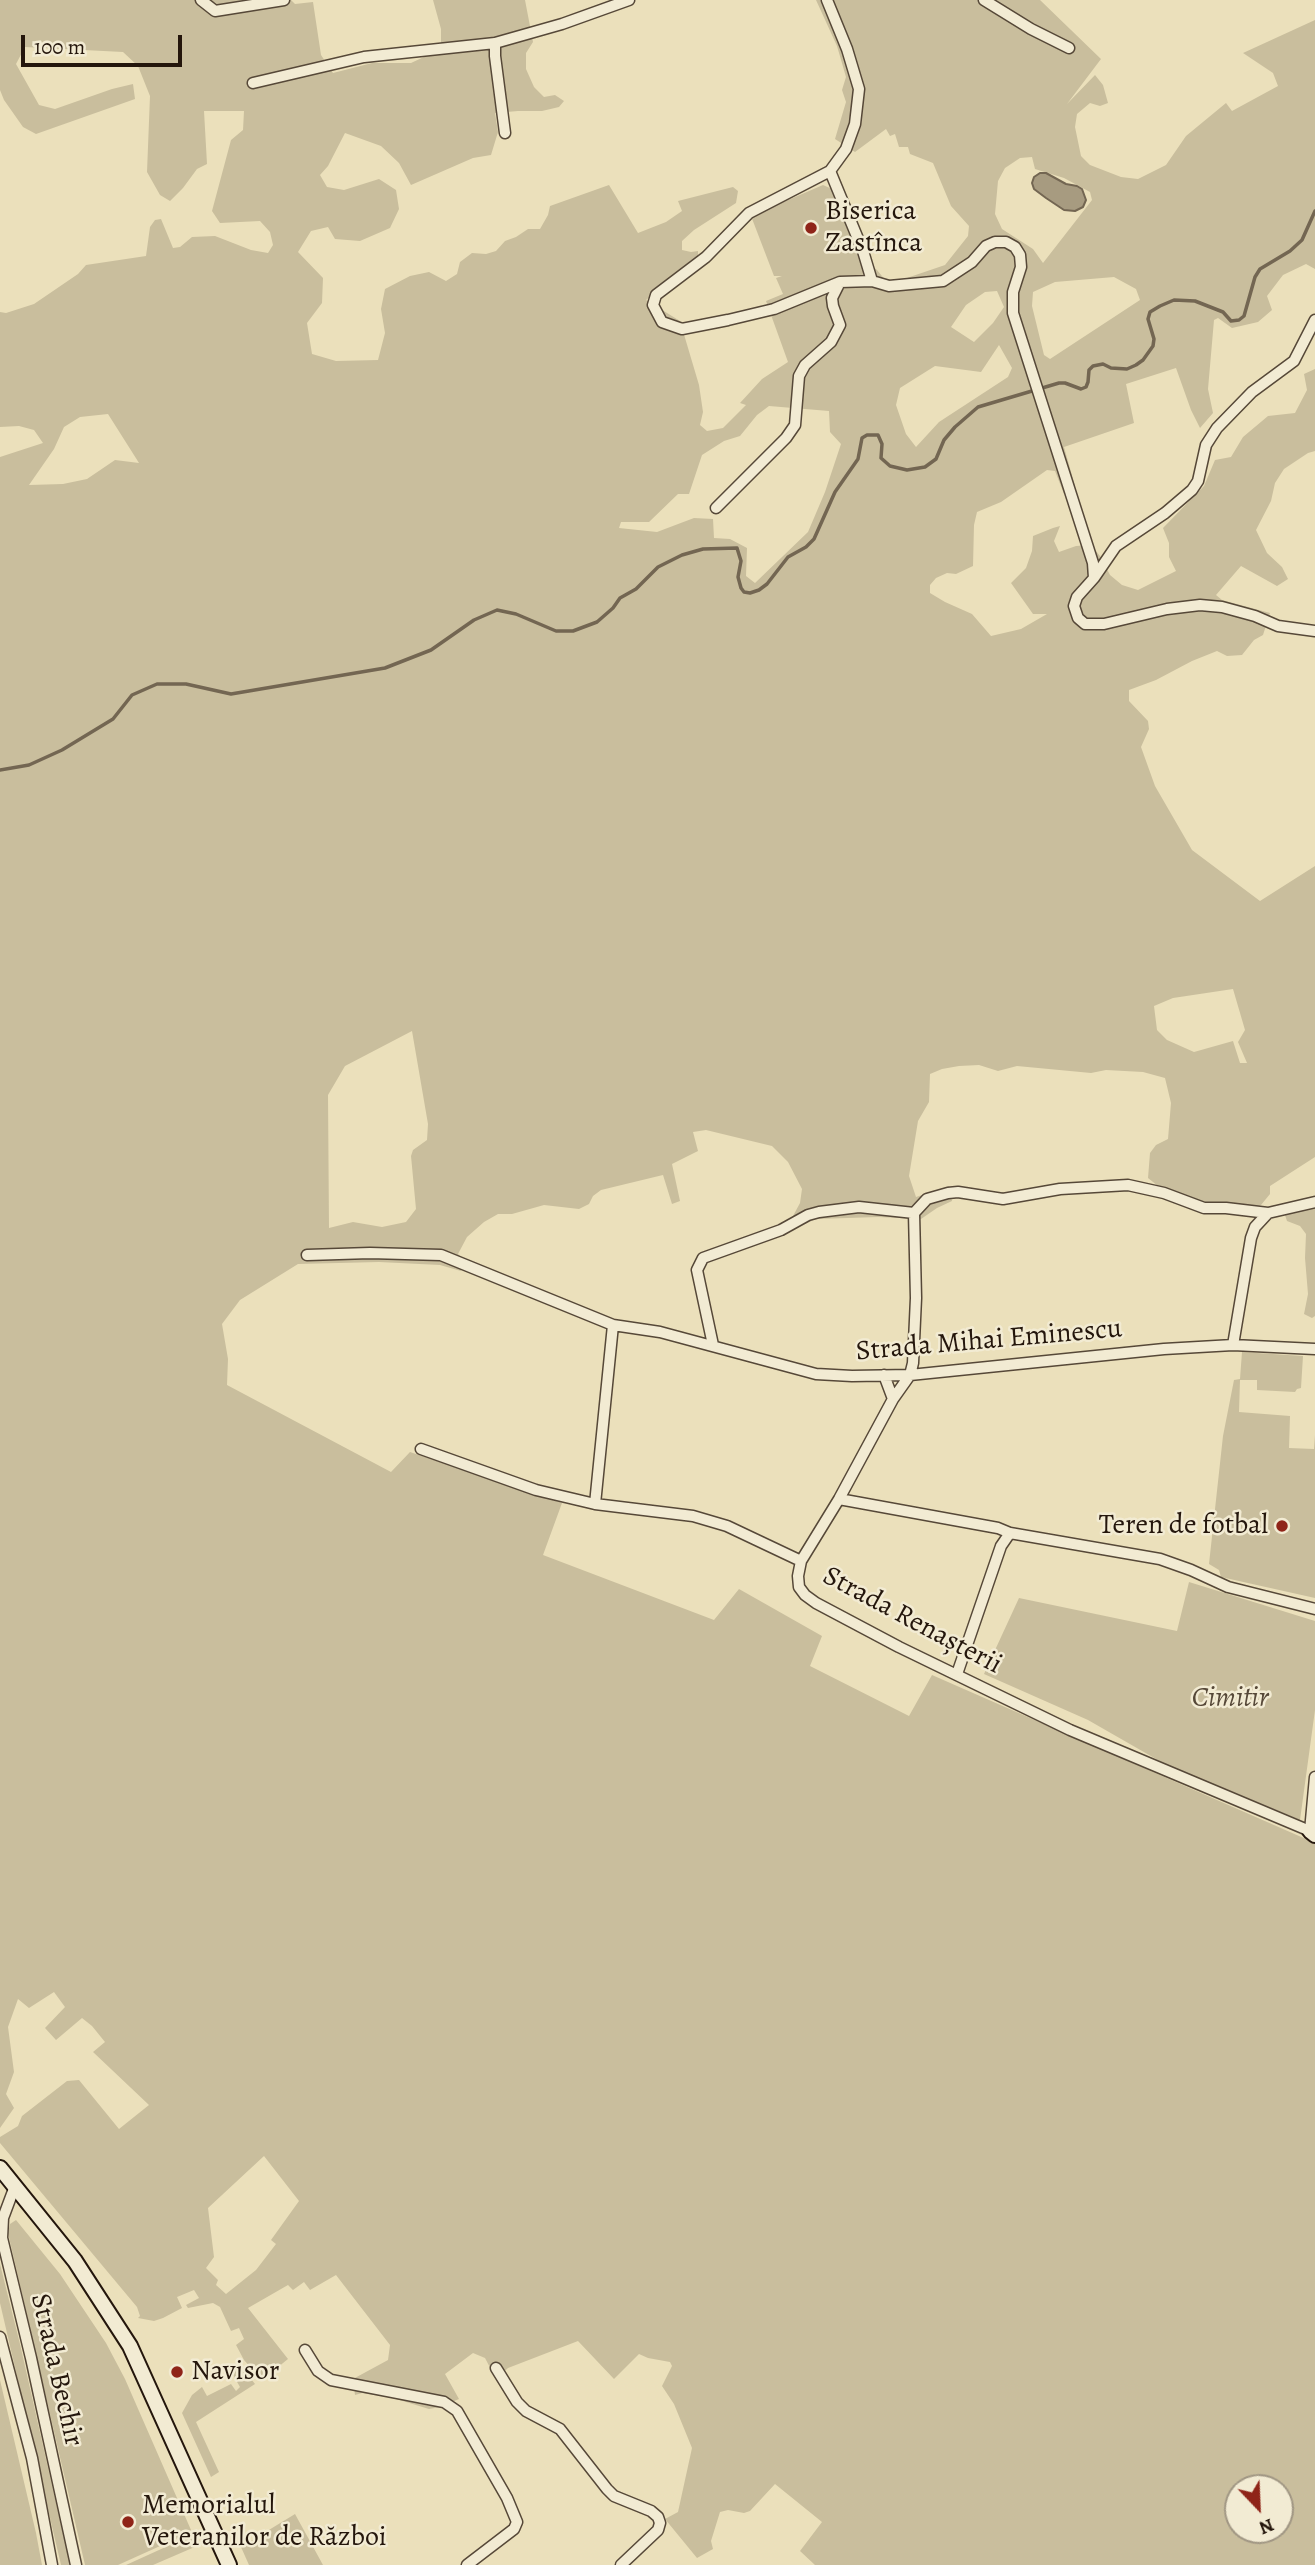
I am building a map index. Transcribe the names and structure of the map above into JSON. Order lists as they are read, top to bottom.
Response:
{
  "streets": {
    "street": ["Strada Mihai Eminescu", "Strada Renașterii", "Strada Bechir"]
  },
  "parks": ["Cimitir"],
  "places": [
    "Biserica Zastînca",
    "Teren de fotbal",
    "Navisor",
    "Memorialul Veteranilor de Război"
  ],
  "scale_bar": "100 m",
  "north": "bottom right"
}
